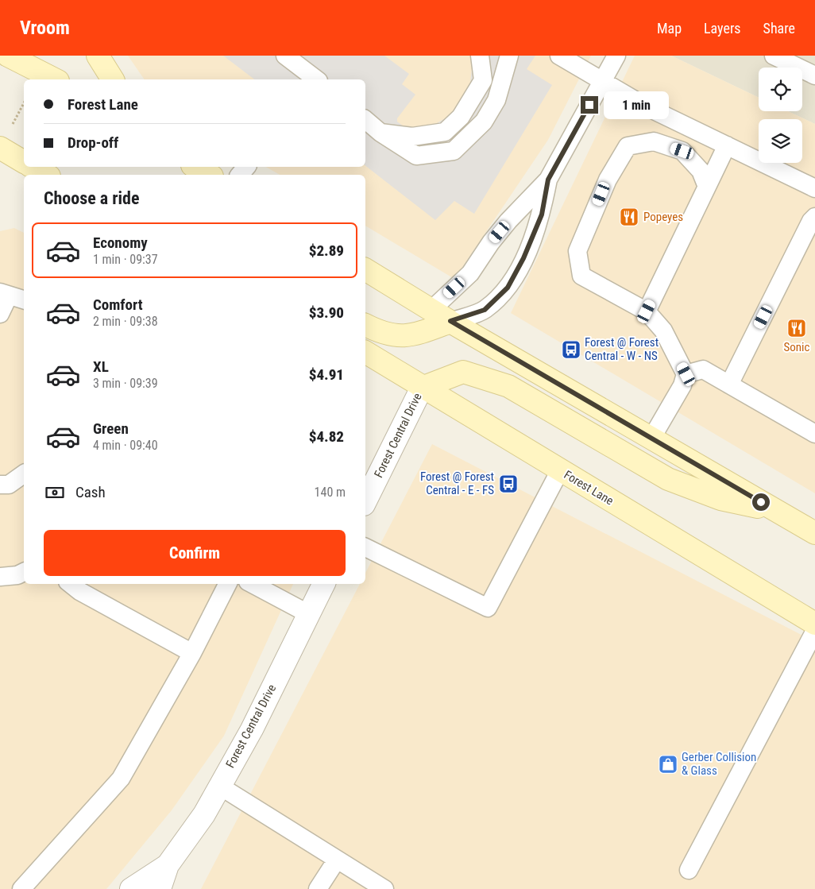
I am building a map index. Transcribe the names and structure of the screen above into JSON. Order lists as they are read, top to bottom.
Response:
{
  "streets": {
    "main road": ["Forest Lane"],
    "street": ["Forest Central Drive"]
  },
  "crossings": [
    ["Forest Central Drive", "Forest Lane"]
  ],
  "places": {
    "restaurant": ["Popeyes", "Sonic"],
    "bus stop": ["Forest @ Forest Central - W - NS", "Forest @ Forest Central - E - FS"],
    "shop": ["Gerber Collision & Glass"]
  },
  "page": {
    "header": "Vroom",
    "nav": ["Map", "Layers", "Share"],
    "banner": ["Forest Lane", "Drop-off"],
    "bubble": "1 min",
    "heading": "Choose a ride",
    "list": [
      {
        "name": "Economy",
        "note": "1 min · 09:37",
        "value": "$2.89"
      },
      {
        "name": "Comfort",
        "note": "2 min · 09:38",
        "value": "$3.90"
      },
      {
        "name": "XL",
        "note": "3 min · 09:39",
        "value": "$4.91"
      },
      {
        "name": "Green",
        "note": "4 min · 09:40",
        "value": "$4.82"
      }
    ],
    "pay": ["Cash", "140 m"],
    "buttons": "Confirm"
  }
}
